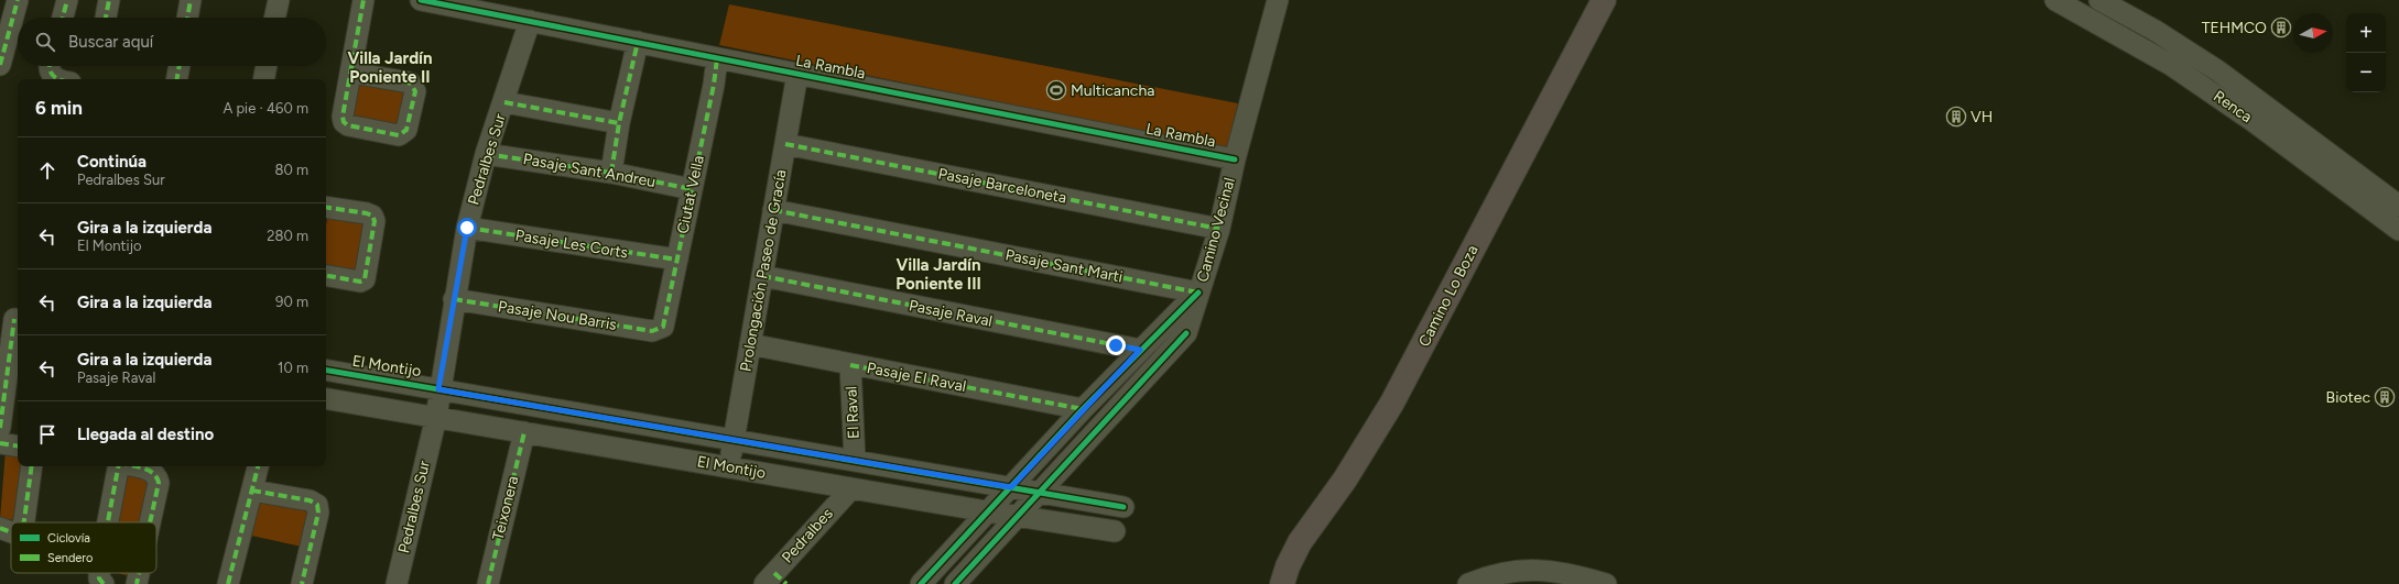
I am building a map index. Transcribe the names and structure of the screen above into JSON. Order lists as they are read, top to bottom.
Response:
{
  "streets": {
    "main road": ["Camino Lo Boza"],
    "street": [
      "La Rambla",
      "Renca",
      "Pedralbes Sur",
      "Pasaje Sant Andreu",
      "Pasaje Barceloneta",
      "Ciutat Vella",
      "Camino Vecinal",
      "Pasaje Les Corts",
      "Pasaje Sant Marti",
      "Prolongación Paseo de Gracía",
      "Pasaje Raval",
      "Pasaje Nou Barris",
      "El Montijo",
      "Pasaje El Raval",
      "El Raval",
      "Teixonera",
      "Pedralbes"
    ]
  },
  "crossings": [
    ["La Rambla", "Pedralbes Sur"],
    ["La Rambla", "Ciutat Vella"],
    ["La Rambla", "Camino Vecinal"],
    ["La Rambla", "Prolongación Paseo de Gracía"],
    ["Pedralbes Sur", "Pasaje Sant Andreu"],
    ["Pedralbes Sur", "Pasaje Les Corts"],
    ["Pedralbes Sur", "Pasaje Nou Barris"],
    ["Pedralbes Sur", "El Montijo"],
    ["Pasaje Sant Andreu", "Ciutat Vella"],
    ["Pasaje Barceloneta", "Camino Vecinal"],
    ["Pasaje Barceloneta", "Prolongación Paseo de Gracía"],
    ["Ciutat Vella", "Pasaje Les Corts"],
    ["Ciutat Vella", "Pasaje Nou Barris"],
    ["Camino Vecinal", "Pasaje Sant Marti"],
    ["Camino Vecinal", "El Montijo"],
    ["Pasaje Sant Marti", "Prolongación Paseo de Gracía"],
    ["Prolongación Paseo de Gracía", "Pasaje Raval"],
    ["Prolongación Paseo de Gracía", "El Montijo"],
    ["Prolongación Paseo de Gracía", "Pasaje El Raval"],
    ["El Montijo", "El Raval"],
    ["El Montijo", "Teixonera"],
    ["El Montijo", "Pedralbes"],
    ["Pasaje El Raval", "El Raval"]
  ],
  "districts": ["Villa Jardín Poniente II", "Villa Jardín Poniente III"],
  "places": {
    "building": ["TEHMCO", "VH", "Biotec"],
    "sports": ["Multicancha"]
  },
  "legend": ["Ciclovía", "Sendero"],
  "north": "right",
  "page": {
    "map_buttons": ["+", "−"],
    "search": "Buscar aquí",
    "heading": ["6 min", "A pie · 460 m"],
    "list": [
      ["Continúa", "Pedralbes Sur", "80 m"],
      ["Gira a la izquierda", "El Montijo", "280 m"],
      ["Gira a la izquierda", "90 m"],
      ["Gira a la izquierda", "Pasaje Raval", "10 m"],
      "Llegada al destino"
    ]
  }
}
